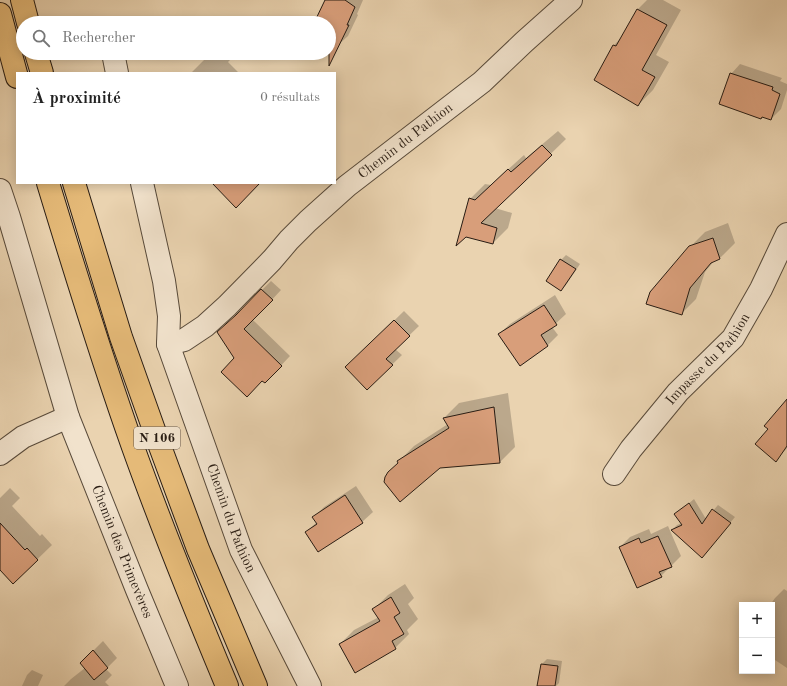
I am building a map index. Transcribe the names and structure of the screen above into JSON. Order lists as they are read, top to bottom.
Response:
{
  "streets": {
    "main road": ["N 106"],
    "street": ["Chemin du Pathion", "Impasse du Pathion", "Chemin des Primevères"]
  },
  "page": {
    "search": "Rechercher",
    "heading": ["À proximité", "0 résultats"],
    "map_buttons": ["+", "−"]
  }
}
